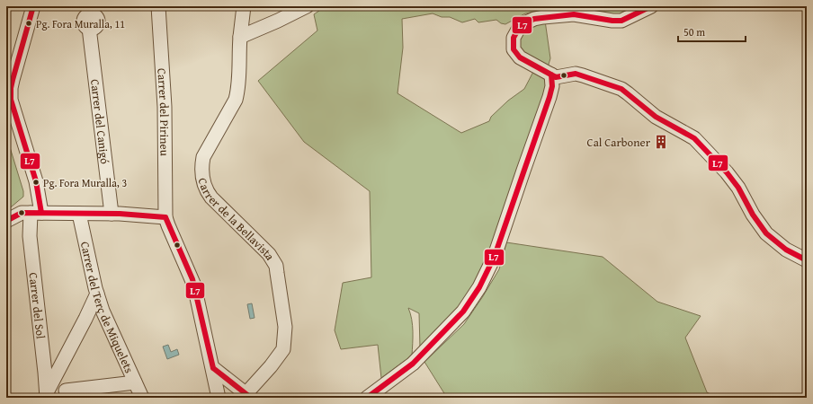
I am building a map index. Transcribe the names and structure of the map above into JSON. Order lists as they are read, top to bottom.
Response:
{
  "streets": {
    "street": [
      "Carrer del Pirineu",
      "Carrer del Canigó",
      "Carrer de la Bellavista",
      "Carrer del Sol",
      "Carrer del Terç de Miquelets"
    ]
  },
  "places": {
    "other": ["Pg. Fora Muralla, 11", "Pg. Fora Muralla, 3"],
    "building": ["Cal Carboner"]
  },
  "lines": ["transit line L7"],
  "scale_bar": "50 m"
}
